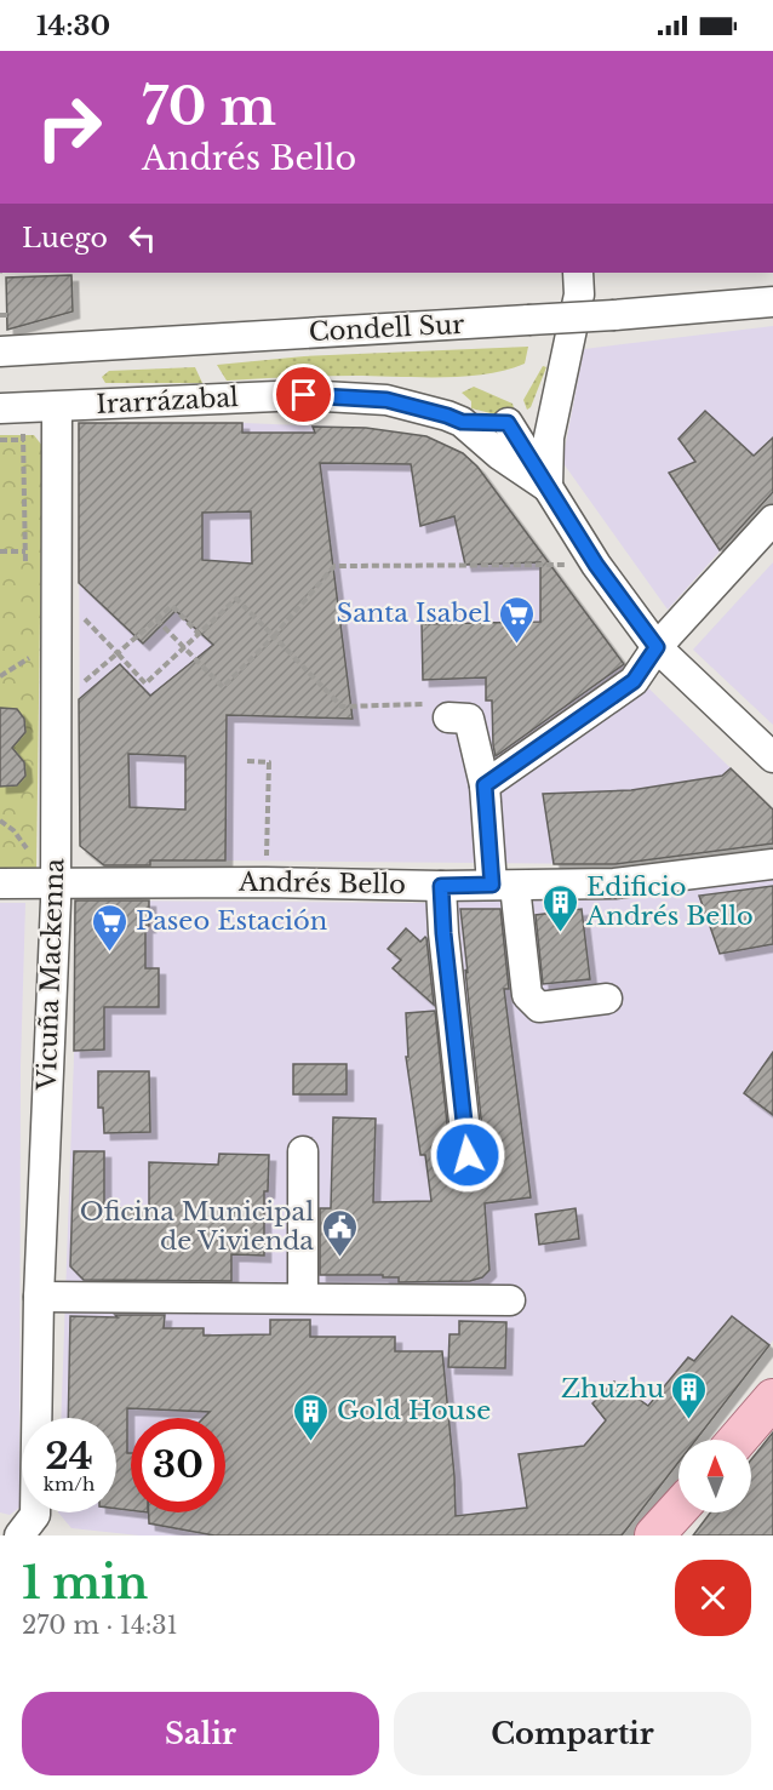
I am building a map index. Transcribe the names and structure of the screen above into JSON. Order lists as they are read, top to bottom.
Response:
{
  "streets": {
    "street": [
      "Condell Sur",
      "Irarrázabal",
      "Andrés Bello",
      "Vicuña Mackenna"
    ]
  },
  "crossings": [
    ["Irarrázabal", "Vicuña Mackenna"],
    ["Andrés Bello", "Vicuña Mackenna"]
  ],
  "places": {
    "supermarket": ["Santa Isabel", "Paseo Estación"],
    "building": ["Edificio Andrés Bello", "Zhuzhu", "Gold House"],
    "public building": ["Oficina Municipal de Vivienda"]
  },
  "north": "top",
  "page": {
    "status": "14:30",
    "turn": ["70 m", "Andrés Bello"],
    "then": "Luego",
    "speed": "24 km/h",
    "limit": "30",
    "heading": ["1 min", "270 m · 14:31"],
    "buttons": ["Salir", "Compartir"]
  }
}
